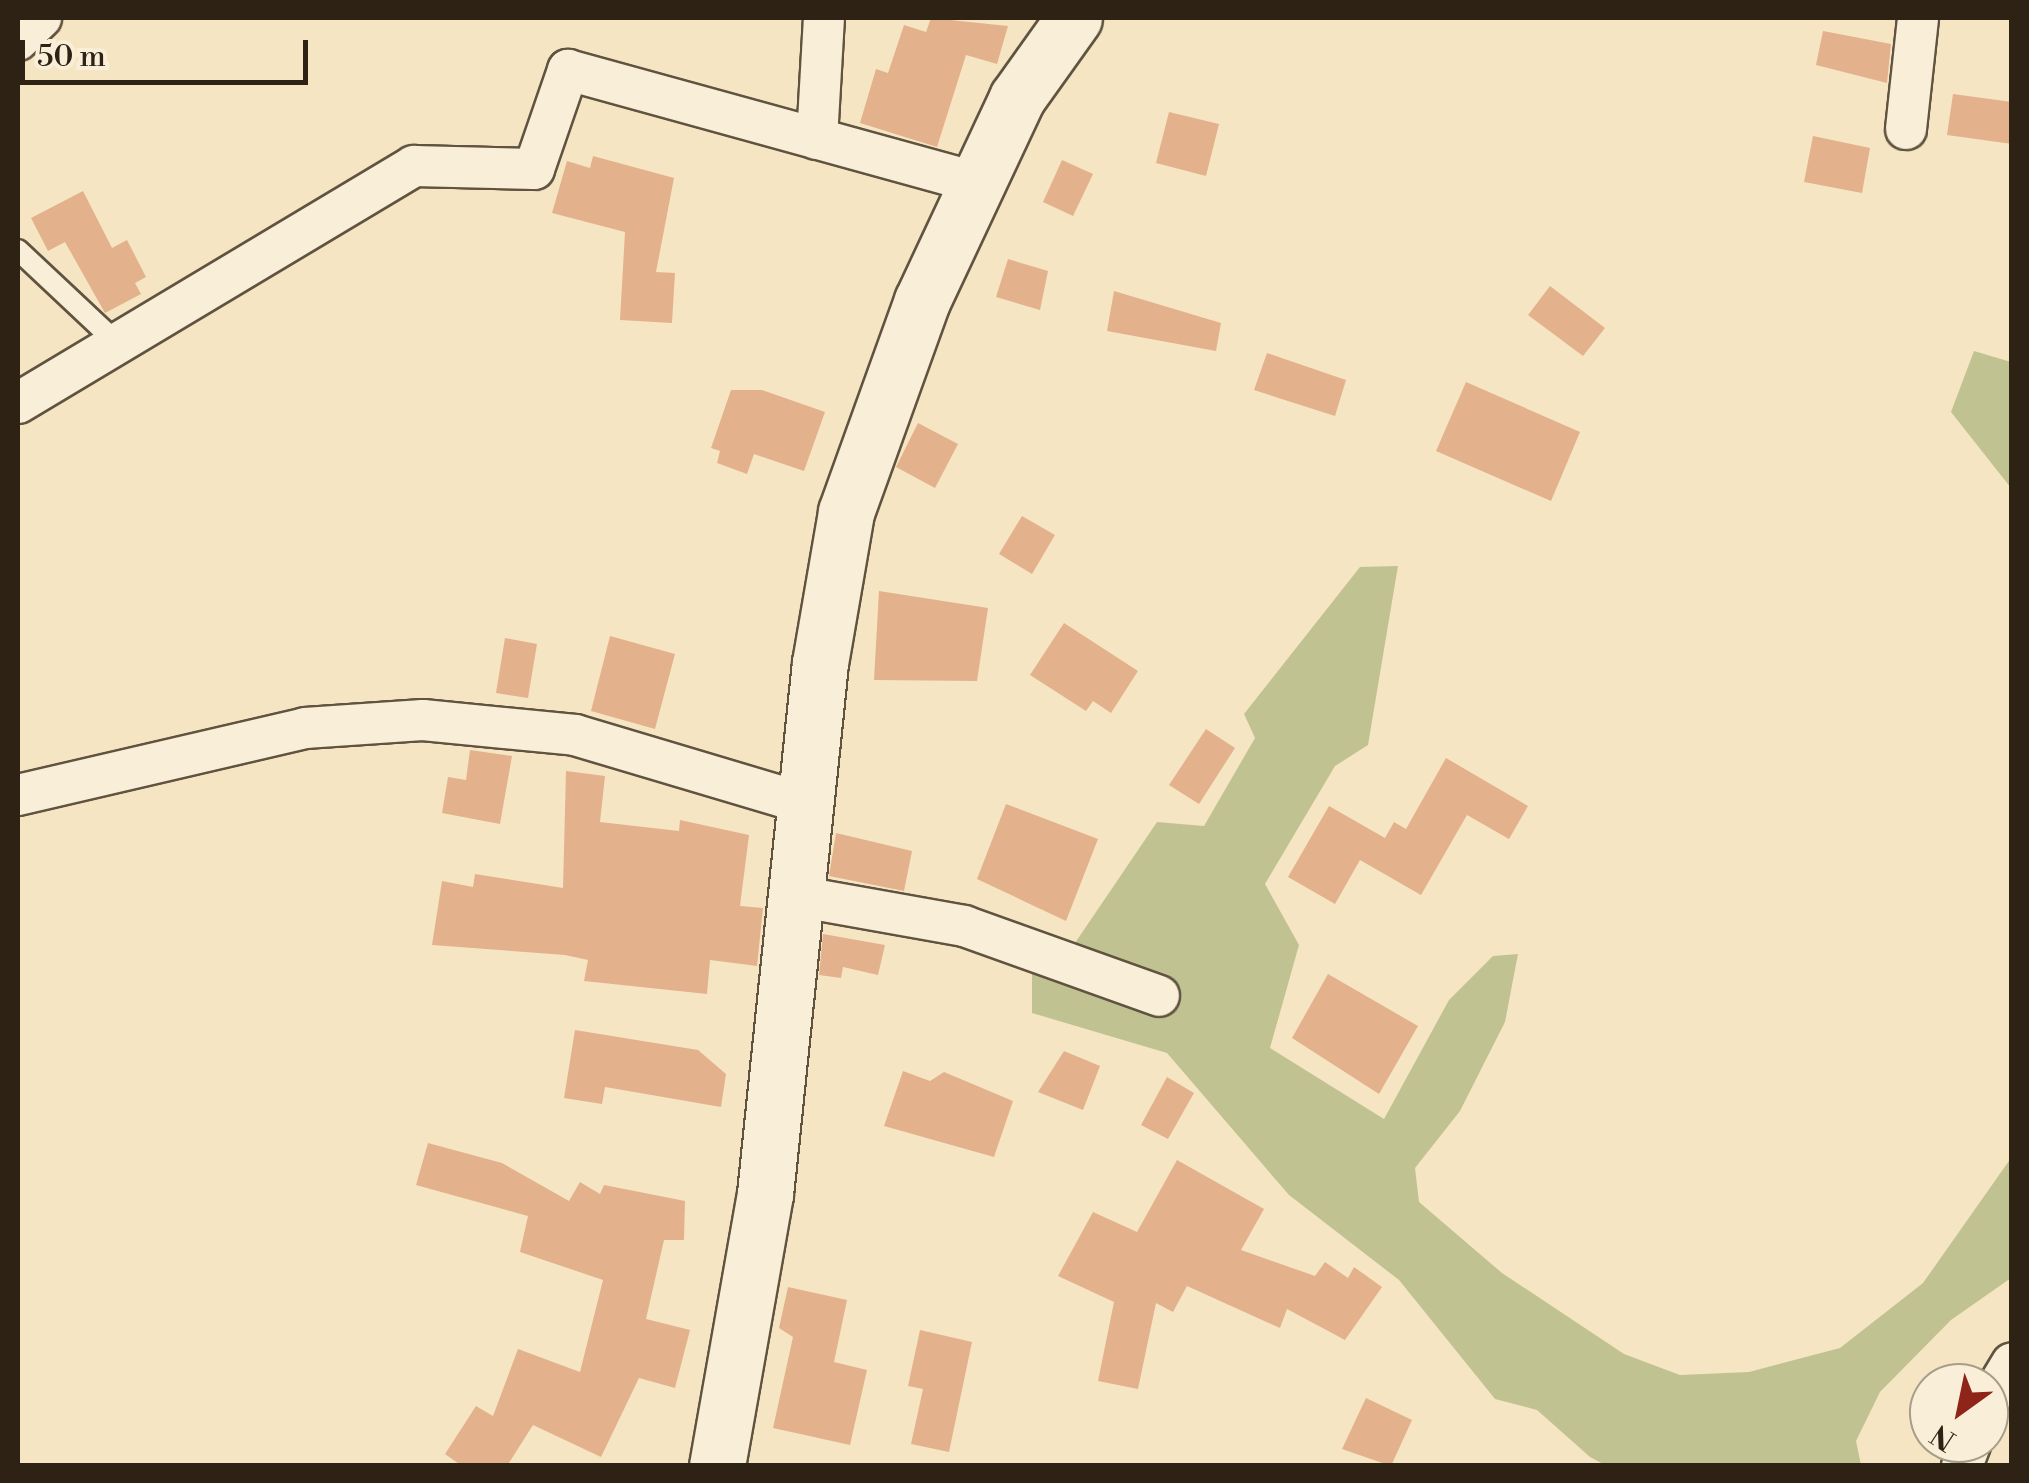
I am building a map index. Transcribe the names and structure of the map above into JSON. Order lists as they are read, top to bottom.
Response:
{
  "scale_bar": "50 m",
  "north": "bottom left"
}
